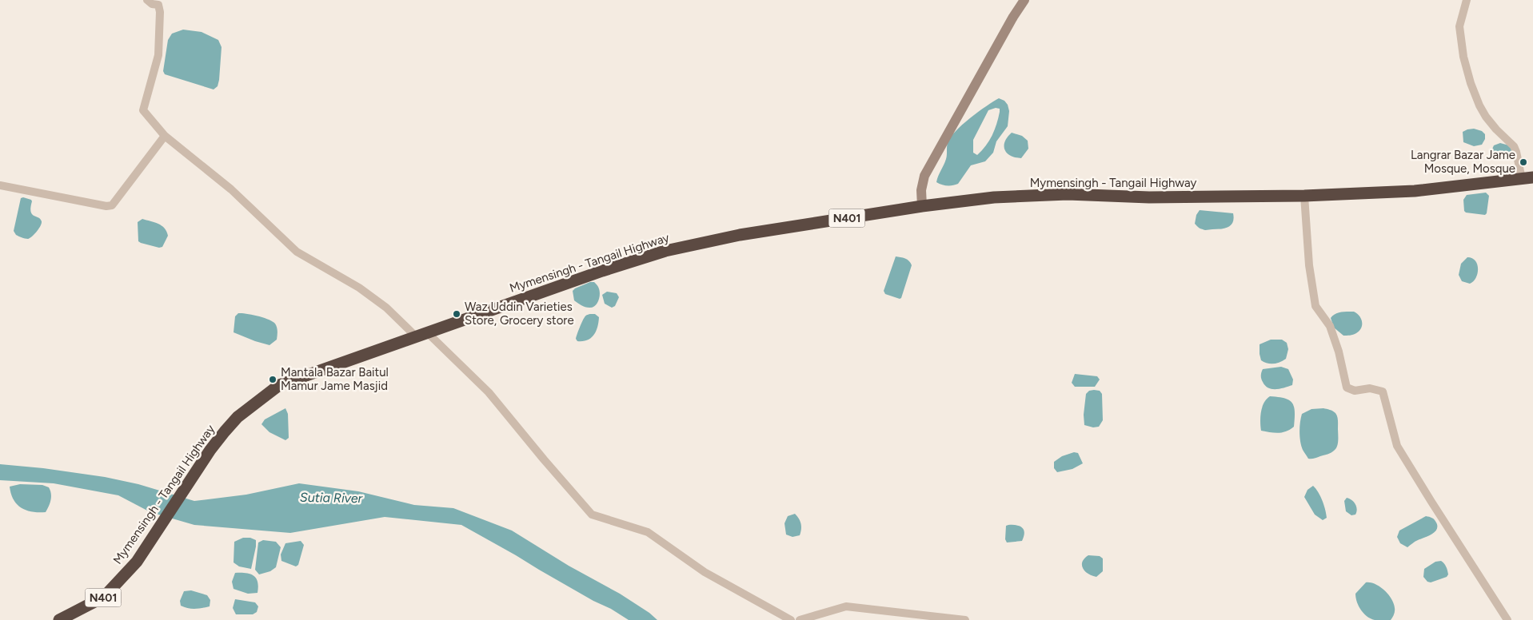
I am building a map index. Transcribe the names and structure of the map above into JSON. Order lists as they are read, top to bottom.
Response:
{
  "streets": {
    "highway": ["Mymensingh - Tangail Highway", "N401"]
  },
  "water": ["Sutia River"],
  "places": ["Langrar Bazar Jame Mosque, Mosque", "Waz Uddin Varieties Store, Grocery store", "Mantala Bazar Baitul Mamur Jame Masjid"]
}
